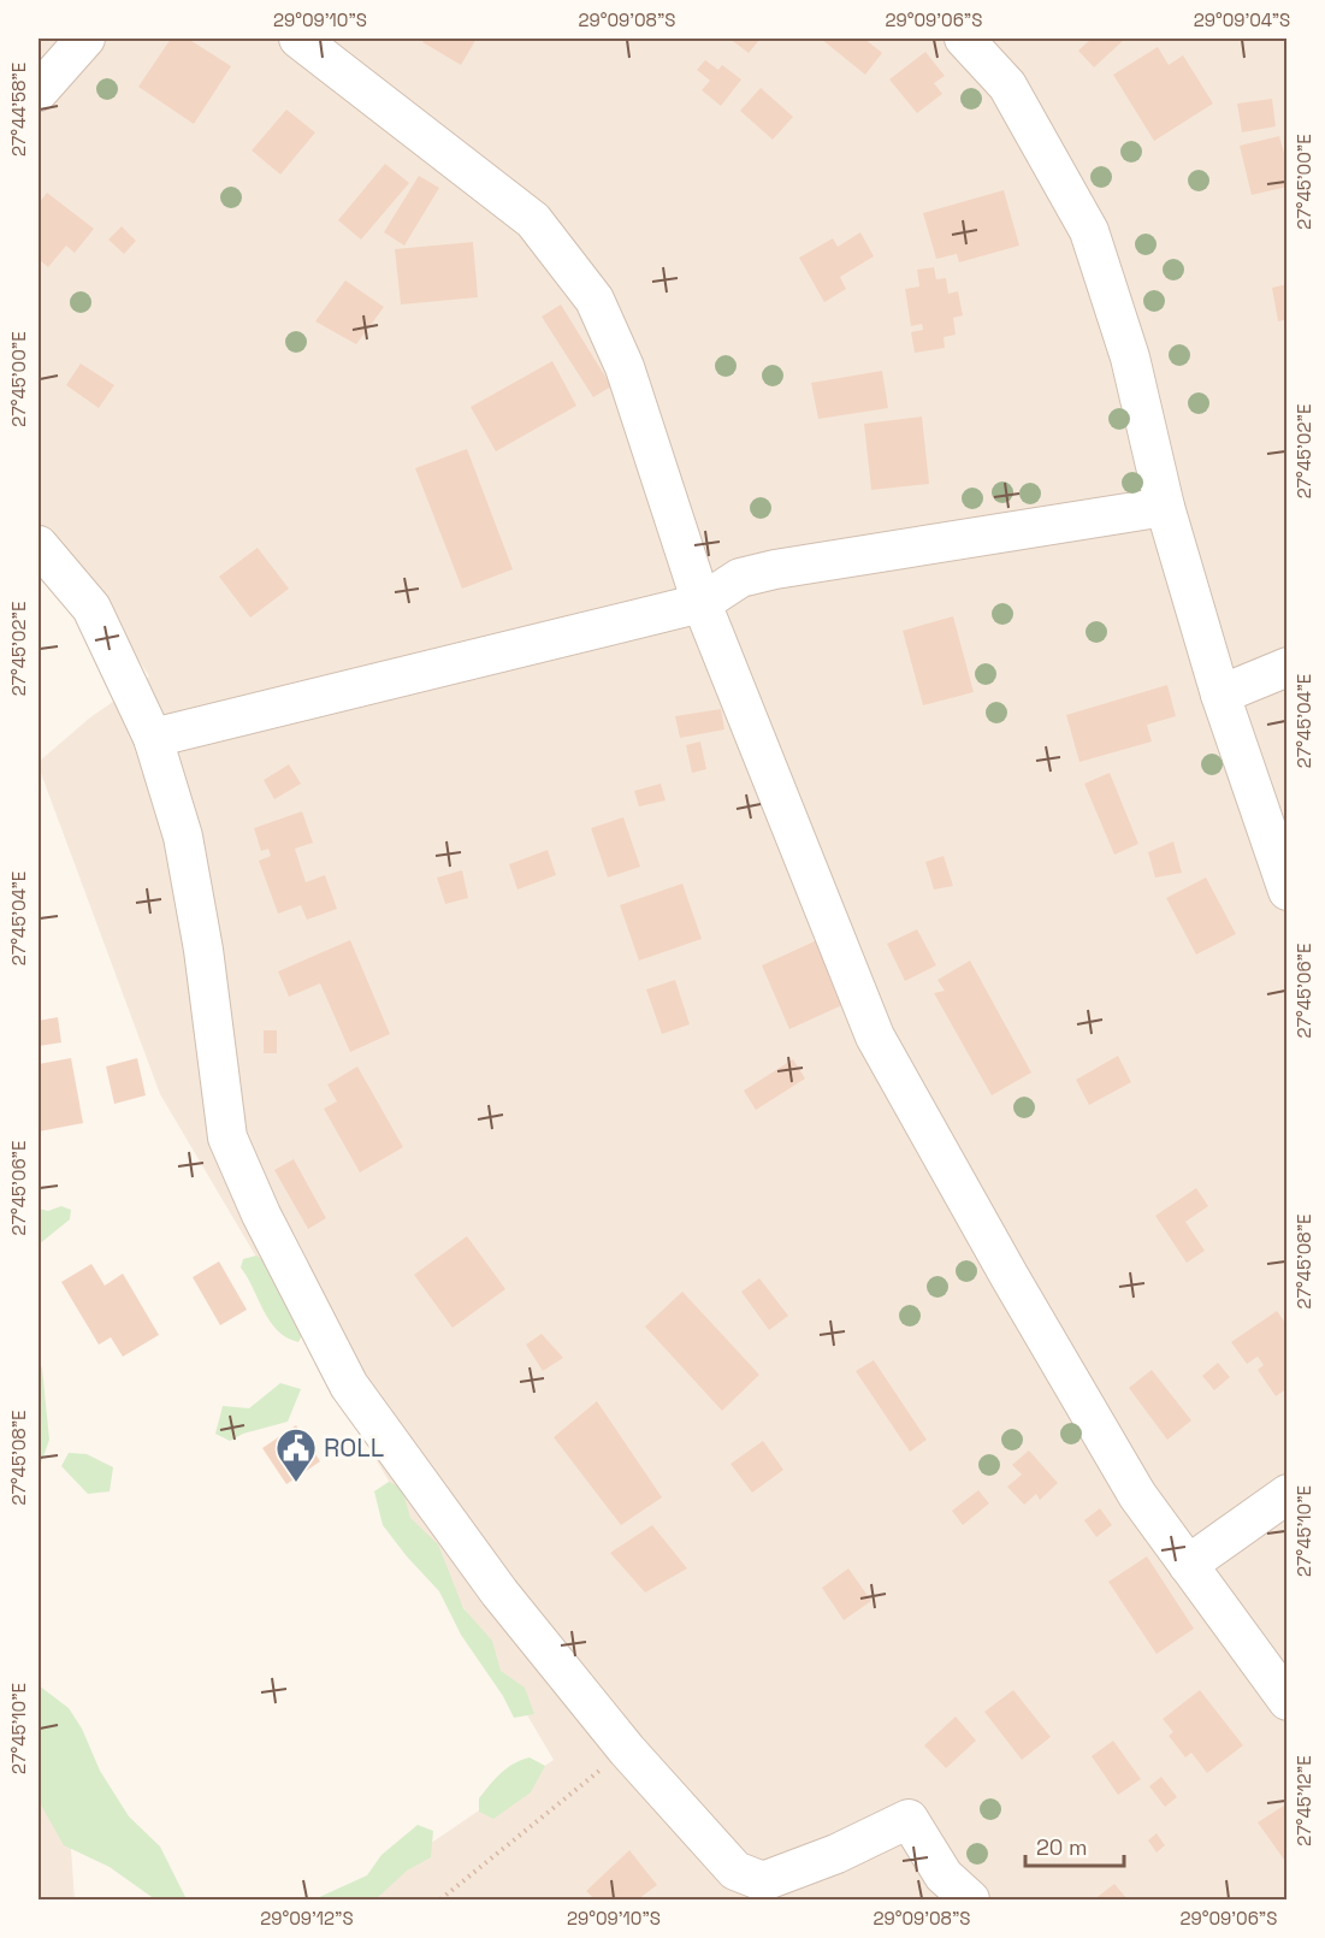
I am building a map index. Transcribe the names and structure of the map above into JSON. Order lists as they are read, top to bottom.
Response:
{
  "places": {
    "public building": ["ROLL"]
  },
  "scale_bar": "20 m",
  "coordinates": [
    "29°09'10\"S",
    "29°09'08\"S",
    "29°09'06\"S",
    "29°09'04\"S",
    "27°44'58\"E",
    "27°45'00\"E",
    "27°45'02\"E",
    "27°45'04\"E",
    "27°45'06\"E",
    "27°45'08\"E",
    "27°45'10\"E",
    "27°45'12\"E",
    "29°09'12\"S"
  ]
}
